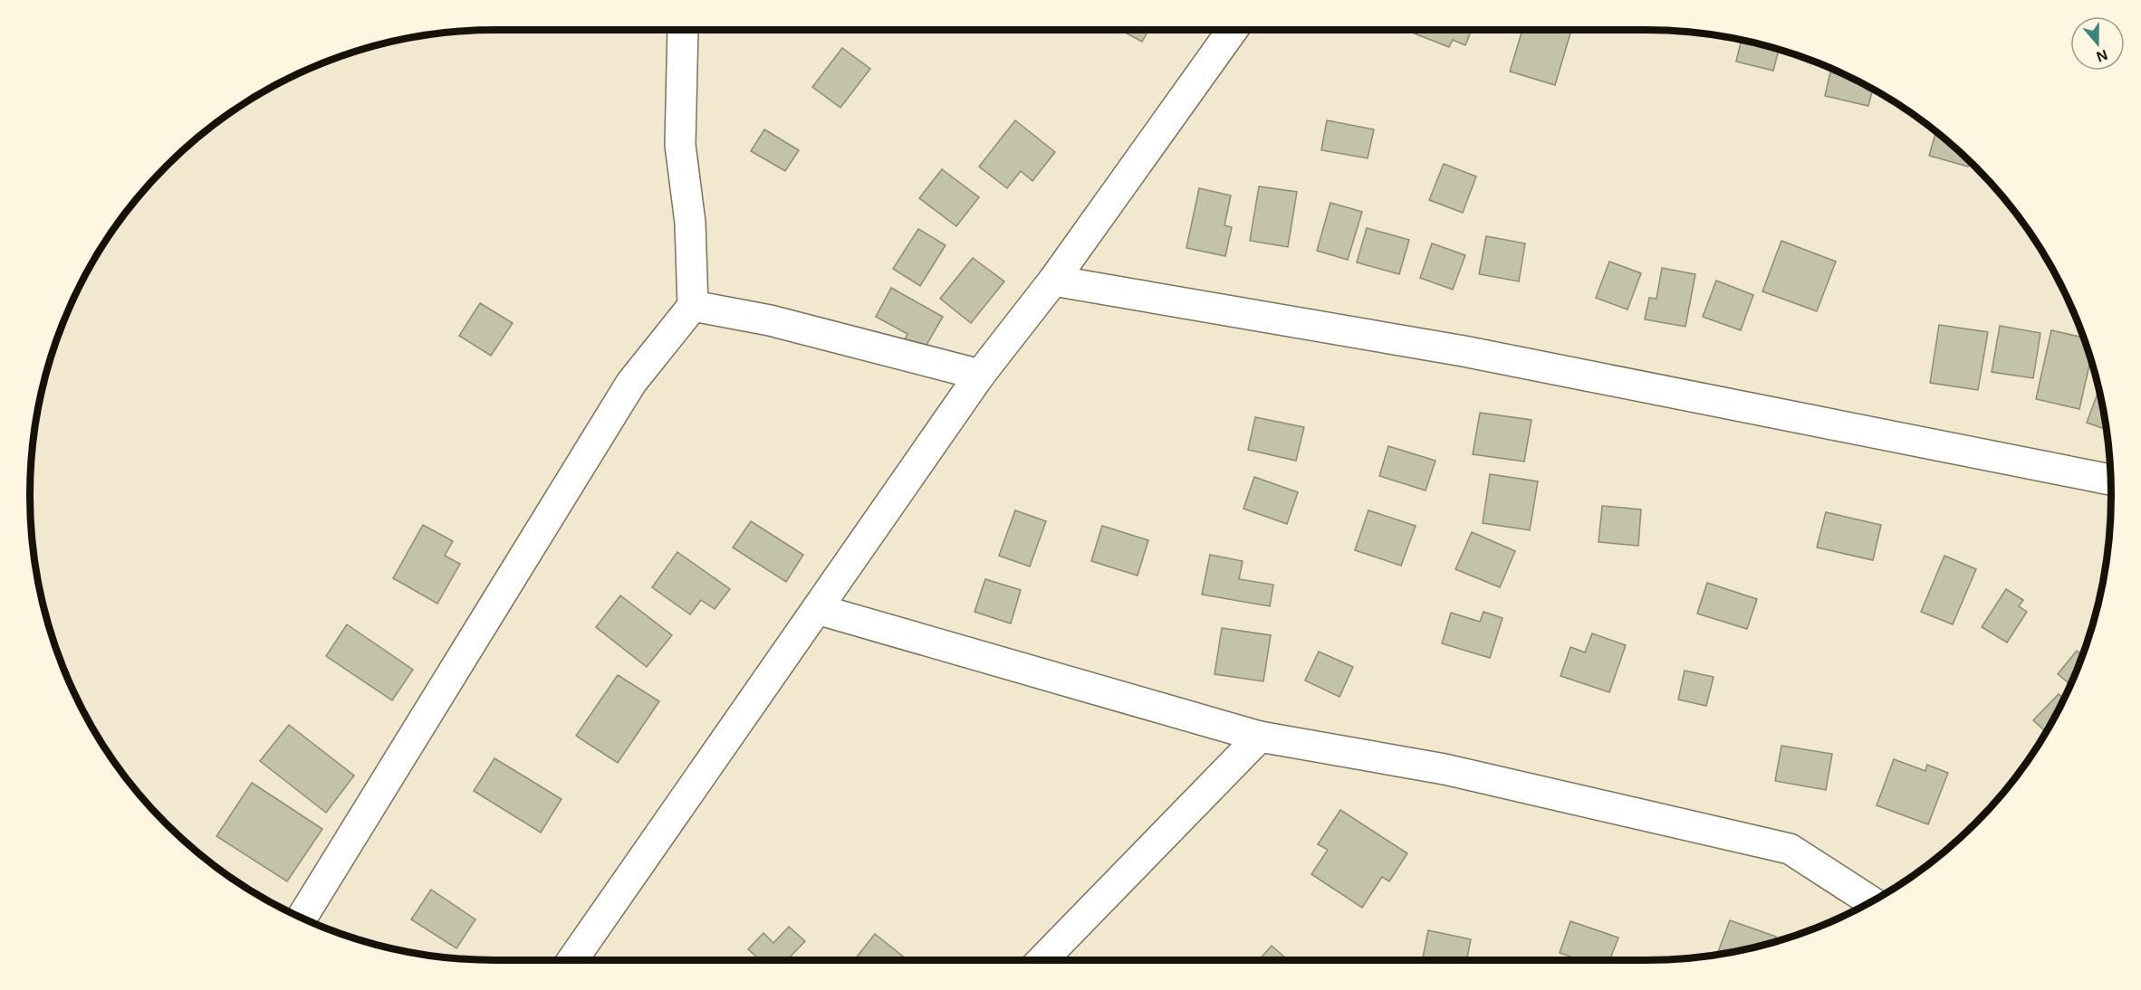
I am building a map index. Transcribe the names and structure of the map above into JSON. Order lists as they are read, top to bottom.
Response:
{
  "north": "bottom"
}
